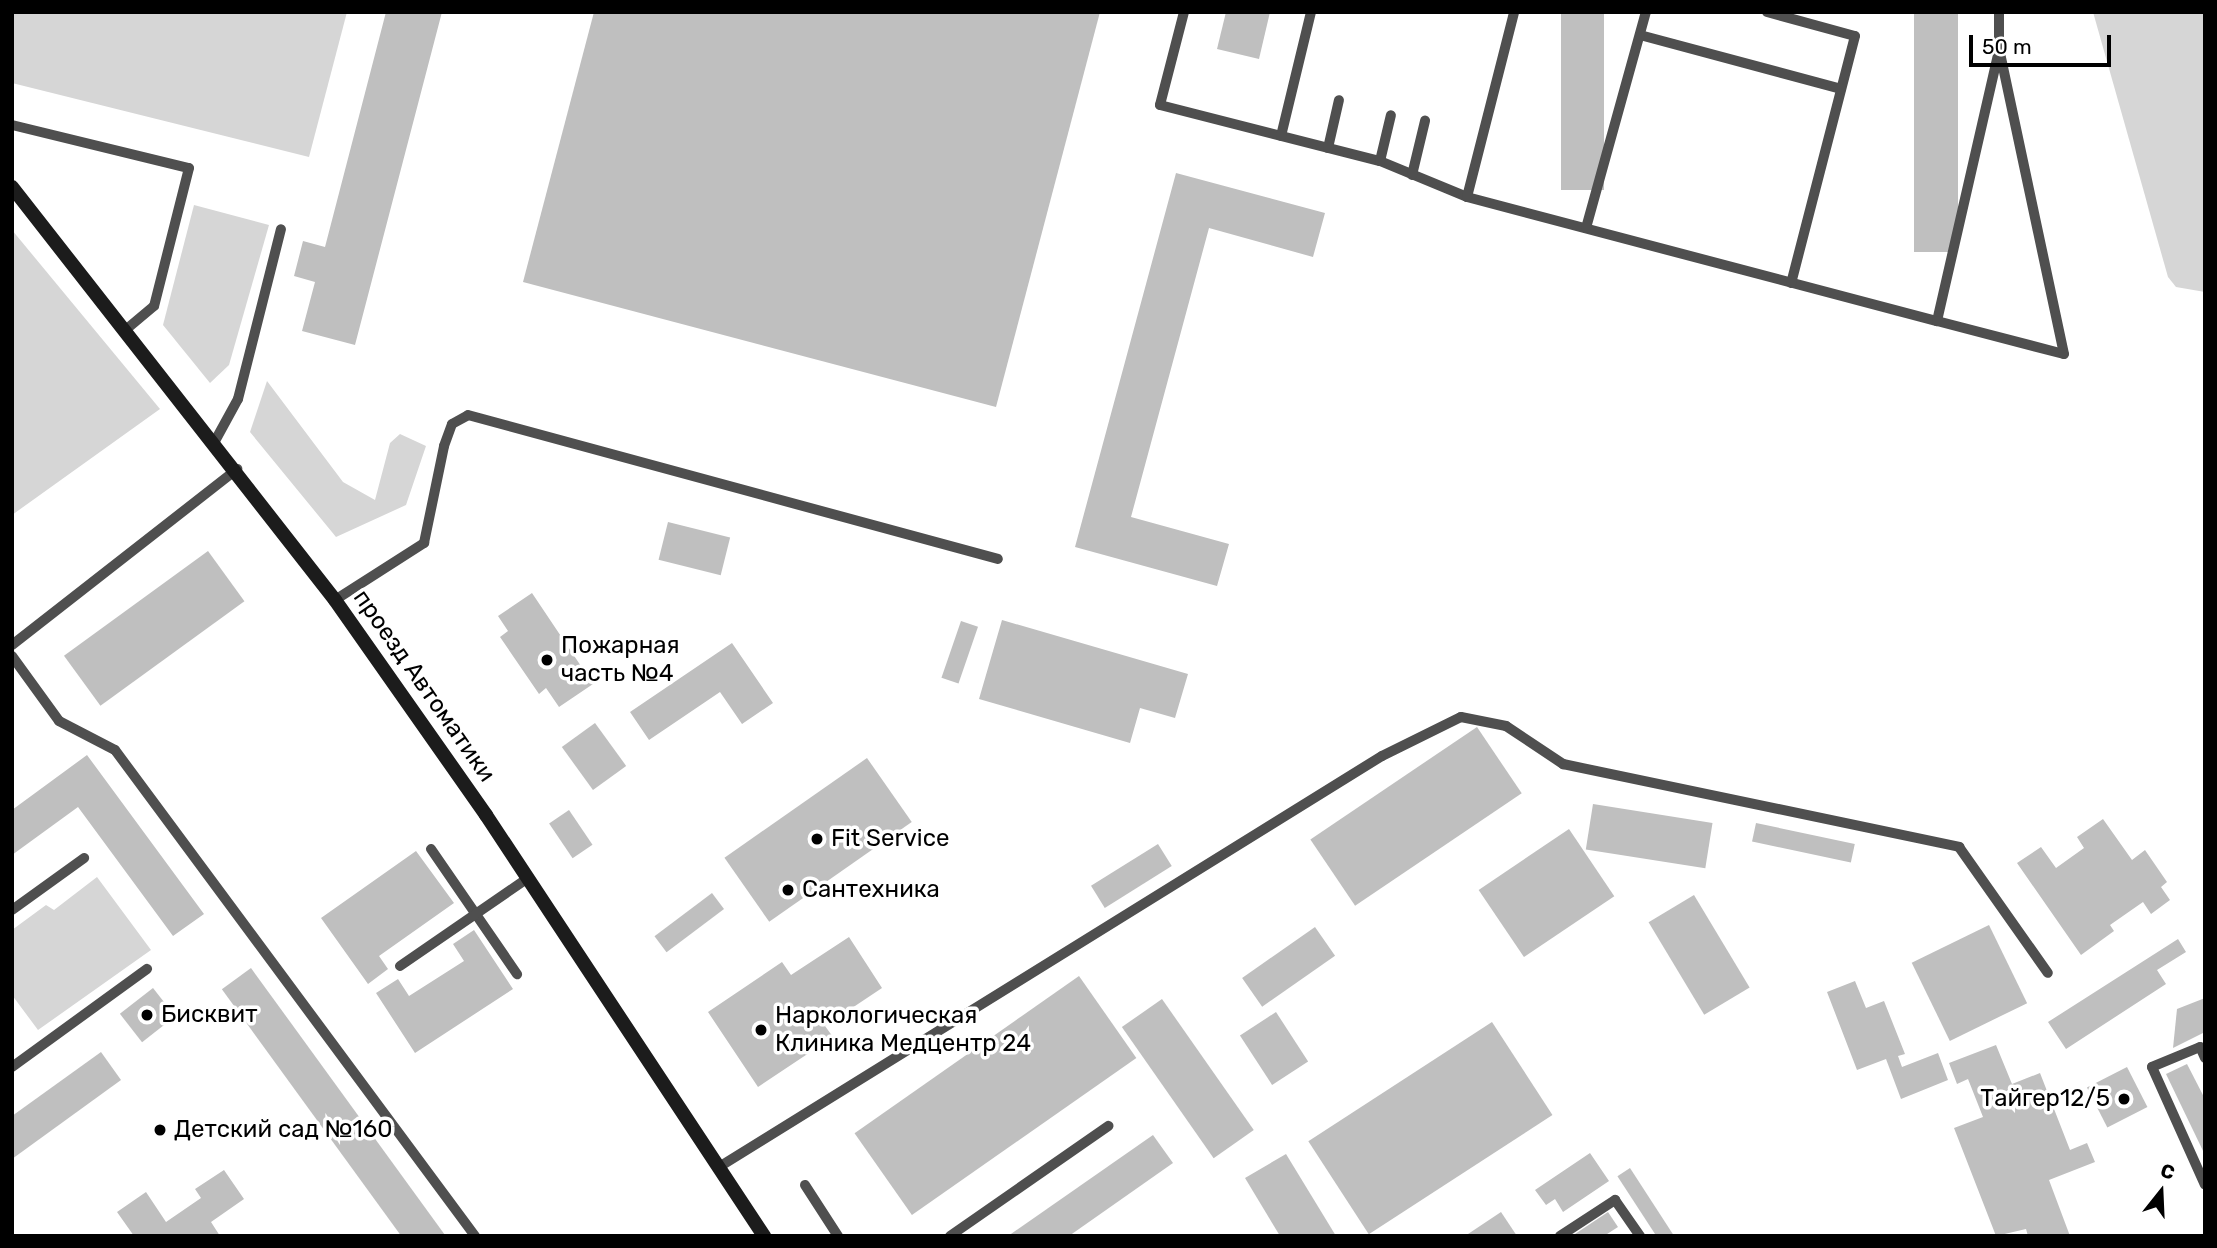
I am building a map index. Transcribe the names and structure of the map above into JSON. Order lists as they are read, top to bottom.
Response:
{
  "streets": {
    "main road": ["проезд Автоматики"]
  },
  "places": [
    "Пожарная часть №4",
    "Fit Service",
    "Сантехника",
    "Бисквит",
    "Наркологическая Клиника Медцентр 24",
    "Тайгер12/5",
    "Детский сад №160"
  ],
  "scale_bar": "50 m",
  "north": "top"
}
